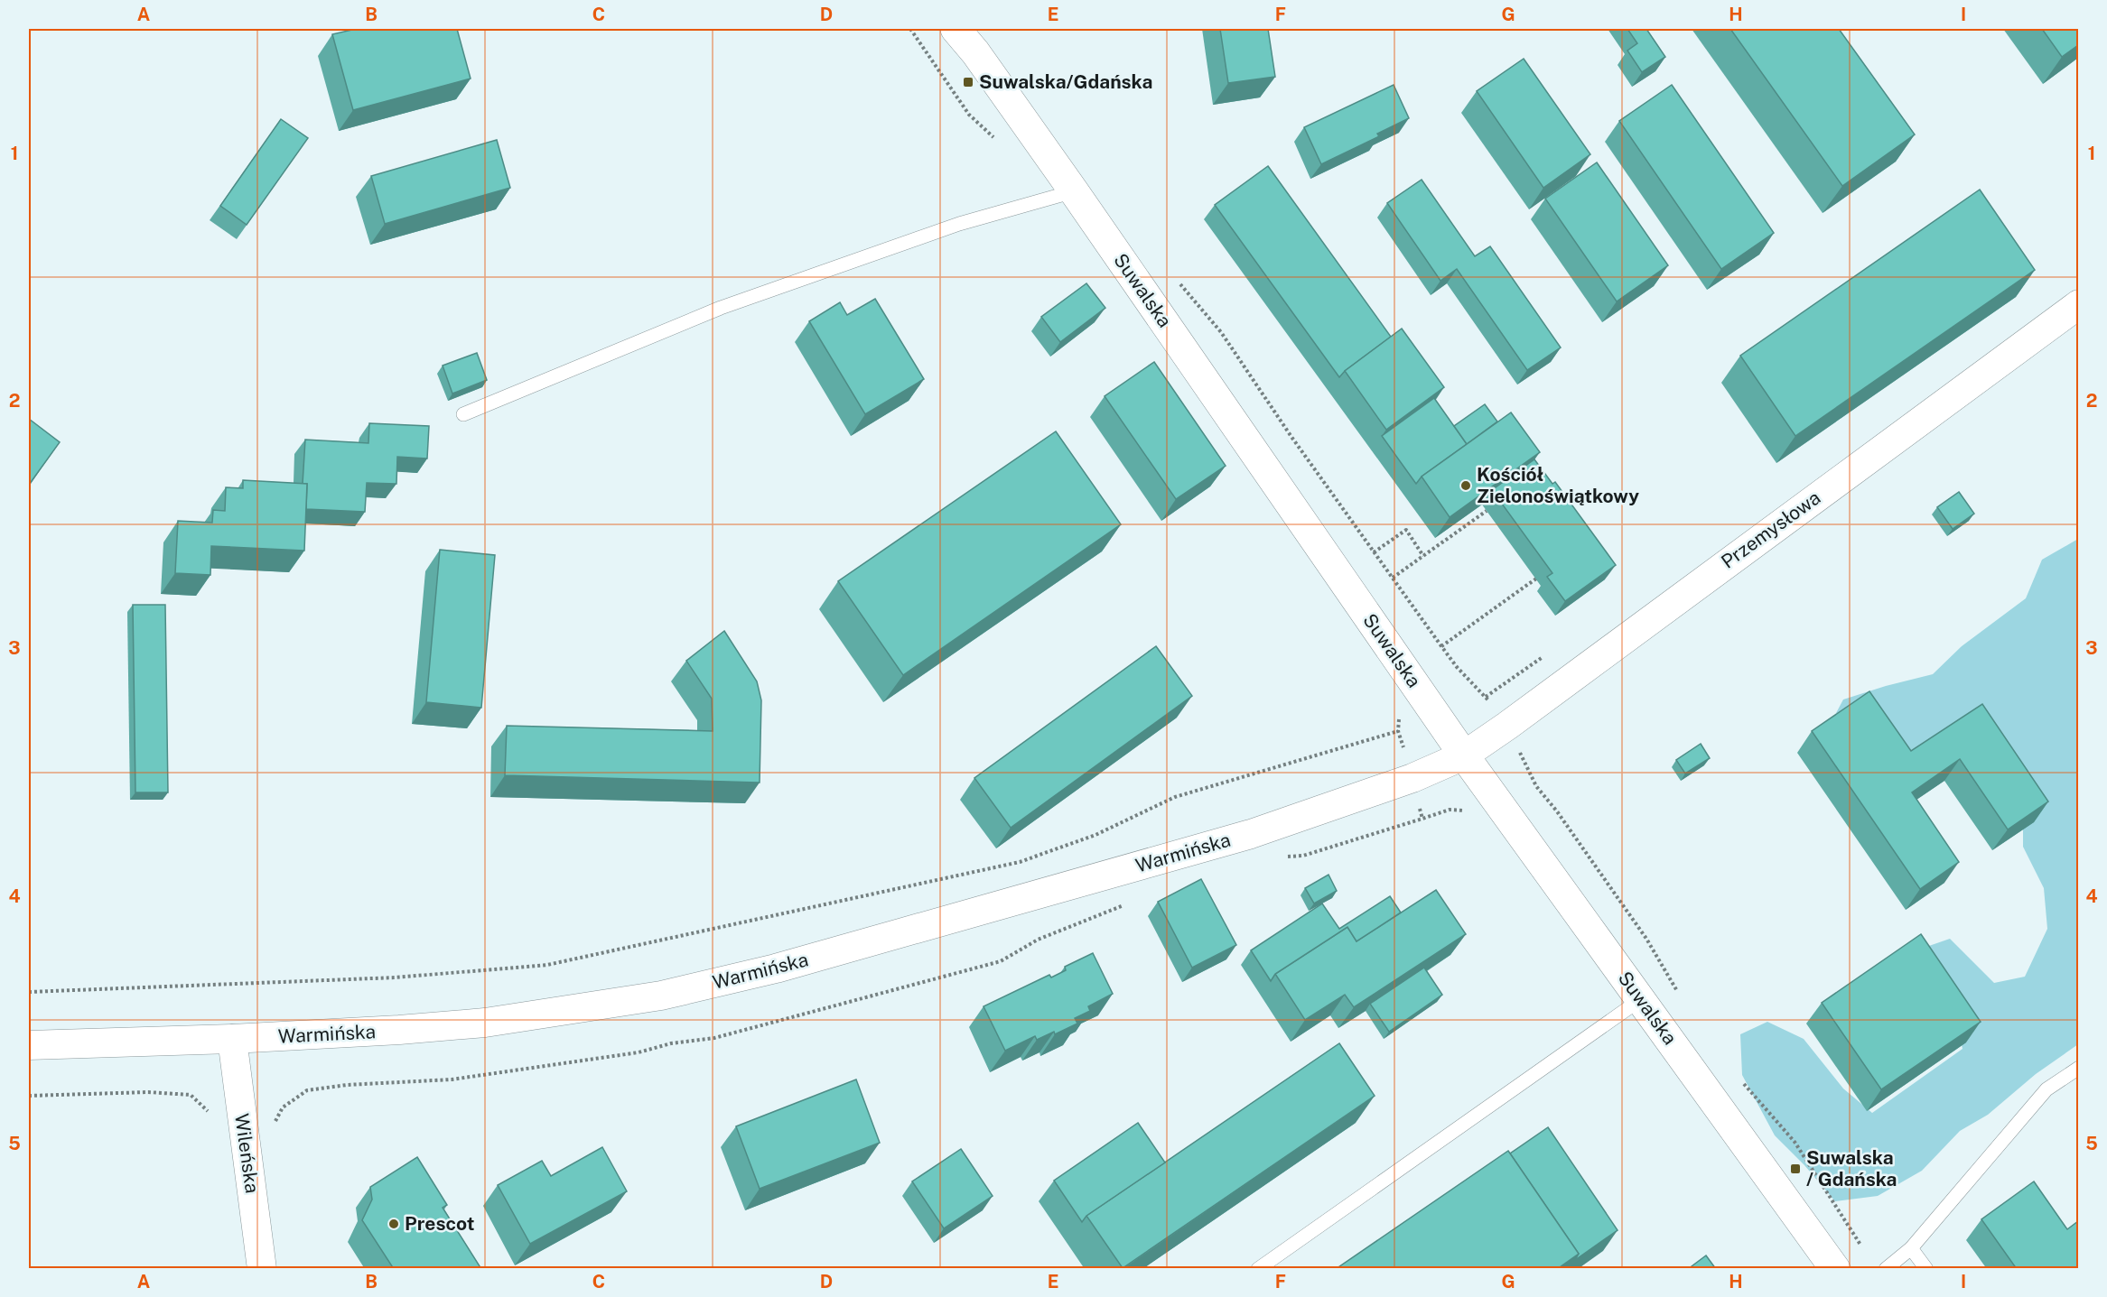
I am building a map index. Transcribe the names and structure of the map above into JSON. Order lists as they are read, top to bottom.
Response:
{
  "streets": {
    "street": [
      "Suwalska",
      "Przemysłowa",
      "Warmińska",
      "Wileńska"
    ]
  },
  "crossings": [
    ["Suwalska", "Przemysłowa"],
    ["Suwalska", "Warmińska"],
    ["Przemysłowa", "Warmińska"],
    ["Warmińska", "Wileńska"]
  ],
  "places": {
    "transit": ["Suwalska/Gdańska", "Suwalska / Gdańska"],
    "other": ["Kościół Zielonoświątkowy", "Prescot"]
  },
  "grid": {
    "columns": [
      "A",
      "B",
      "C",
      "D",
      "E",
      "F",
      "G",
      "H",
      "I"
    ],
    "rows": [
      "1",
      "2",
      "3",
      "4",
      "5"
    ]
  }
}
